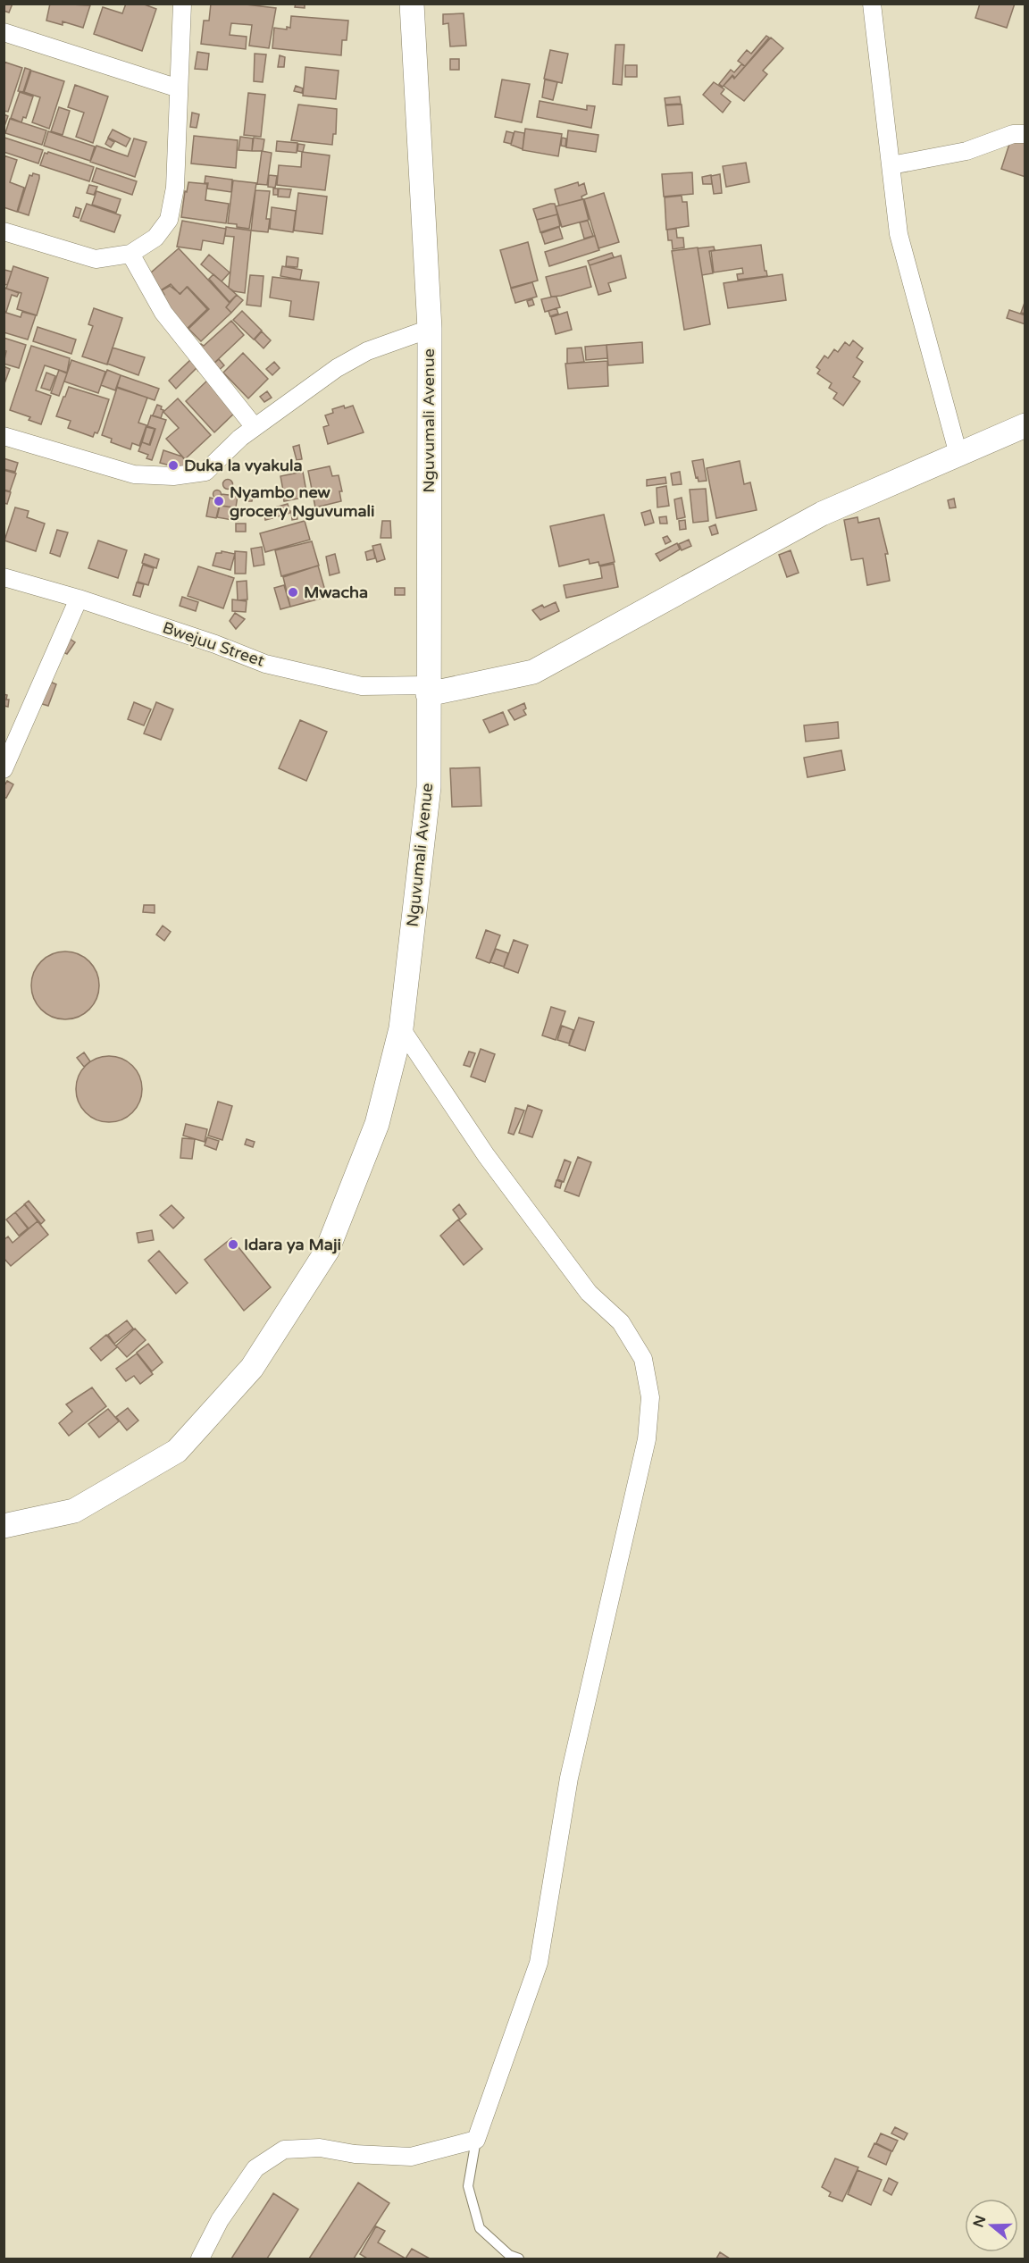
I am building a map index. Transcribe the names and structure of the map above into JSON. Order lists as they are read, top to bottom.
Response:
{
  "streets": {
    "street": ["Nguvumali Avenue", "Bwejuu Street"]
  },
  "crossings": [
    ["Nguvumali Avenue", "Bwejuu Street"]
  ],
  "places": [
    "Duka la vyakula",
    "Nyambo new grocery Nguvumali",
    "Mwacha",
    "Idara ya Maji"
  ],
  "north": "left"
}
